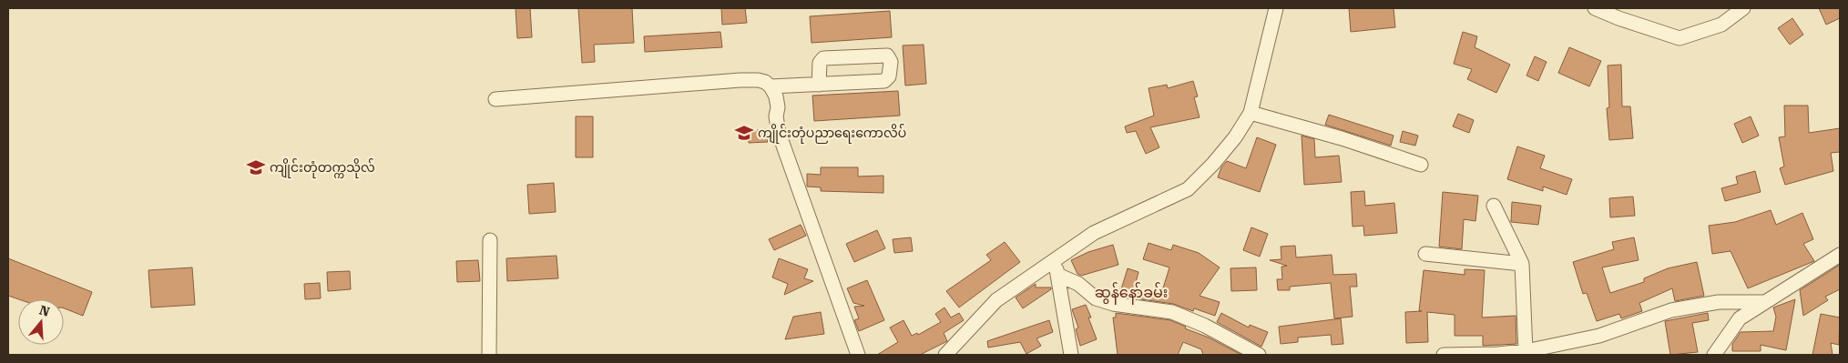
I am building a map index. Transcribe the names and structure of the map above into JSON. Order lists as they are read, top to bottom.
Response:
{
  "districts": ["ဆွန်နော်ခမ်း"],
  "places": {
    "school or university": ["ကျိုင်းတုံပညာရေးကောလိပ်", "ကျိုင်းတုံတက္ကသိုလ်"]
  },
  "north": "top"
}
